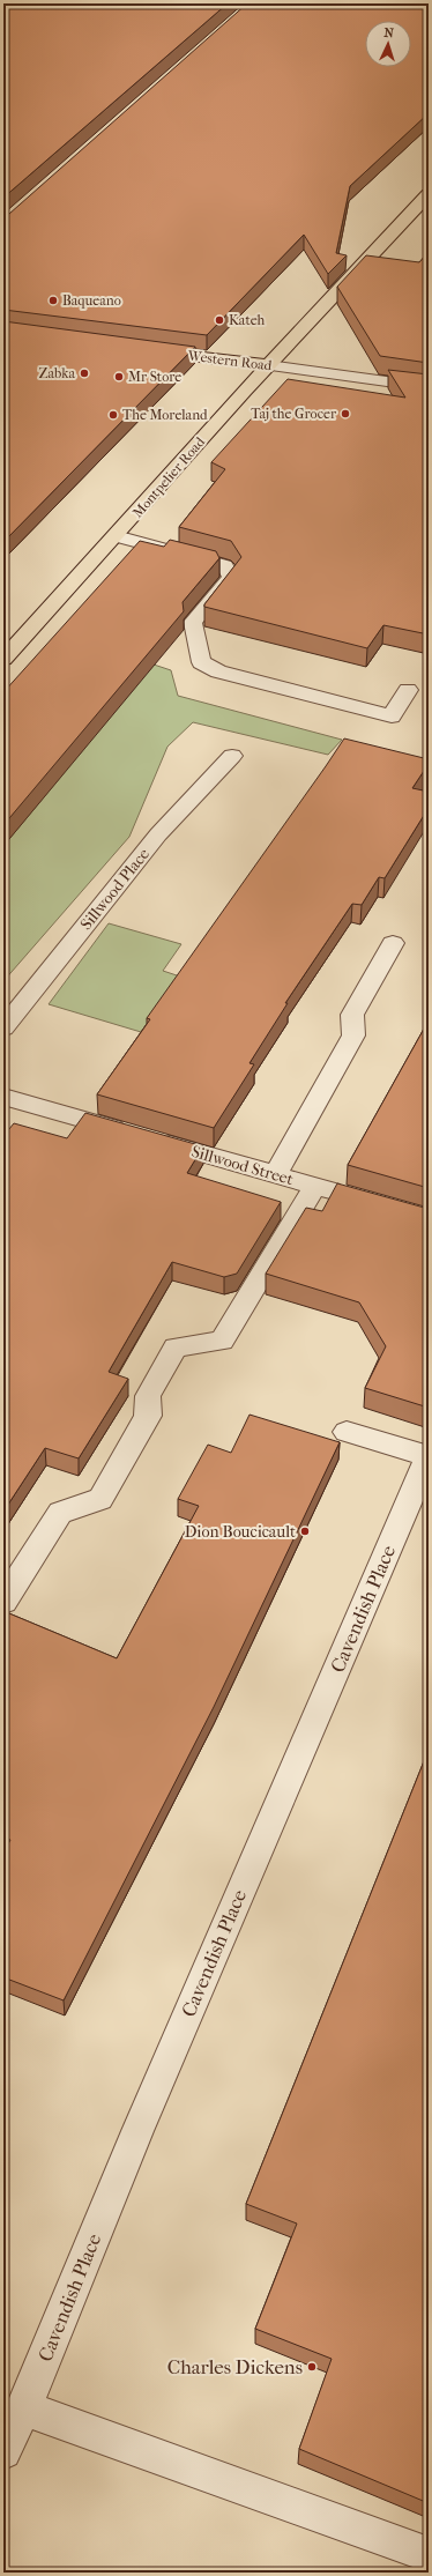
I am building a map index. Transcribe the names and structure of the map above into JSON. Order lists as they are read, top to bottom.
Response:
{
  "streets": {
    "main road": ["Western Road", "Montpelier Road"],
    "street": ["Sillwood Place", "Sillwood Street", "Cavendish Place"]
  },
  "crossings": [
    ["Western Road", "Montpelier Road"]
  ],
  "places": [
    "Baqueano",
    "Kateh",
    "Zabka",
    "Mr Store",
    "Taj the Grocer",
    "The Moreland",
    "Dion Boucicault",
    "Charles Dickens"
  ],
  "north": "top"
}
